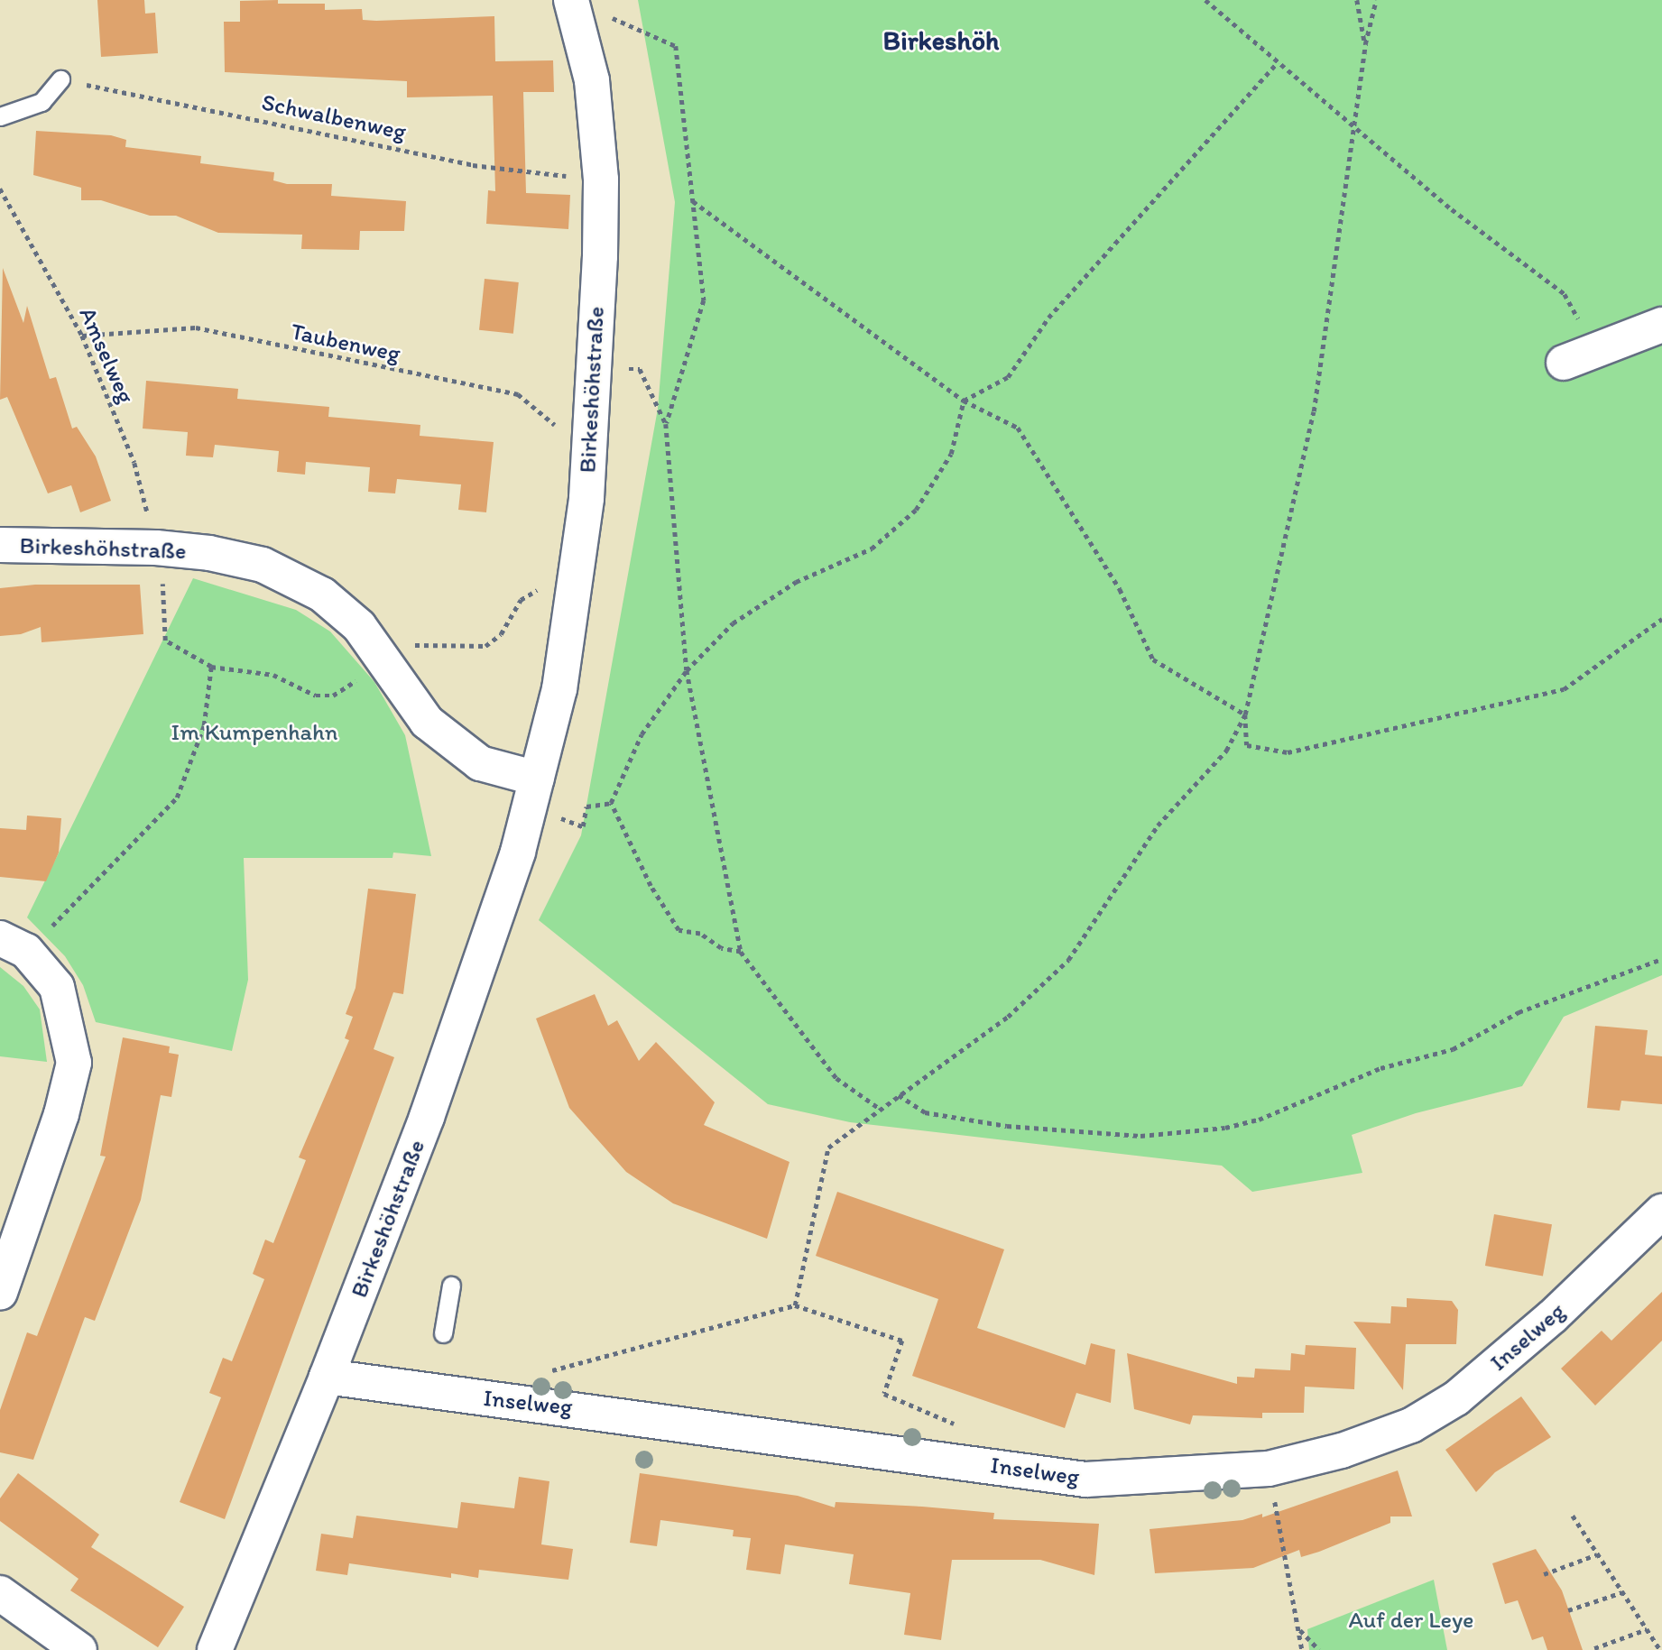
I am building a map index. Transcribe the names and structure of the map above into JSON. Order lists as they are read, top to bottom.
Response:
{
  "streets": {
    "street": ["Birkeshöhstraße", "Inselweg"],
    "path": ["Schwalbenweg", "Taubenweg", "Amselweg"]
  },
  "crossings": [
    ["Schwalbenweg", "Birkeshöhstraße"],
    ["Taubenweg", "Amselweg"],
    ["Taubenweg", "Birkeshöhstraße"],
    ["Amselweg", "Birkeshöhstraße"],
    ["Birkeshöhstraße", "Inselweg"]
  ],
  "districts": ["Birkeshöh"],
  "parks": ["Im Kumpenhahn", "Auf der Leye"]
}
